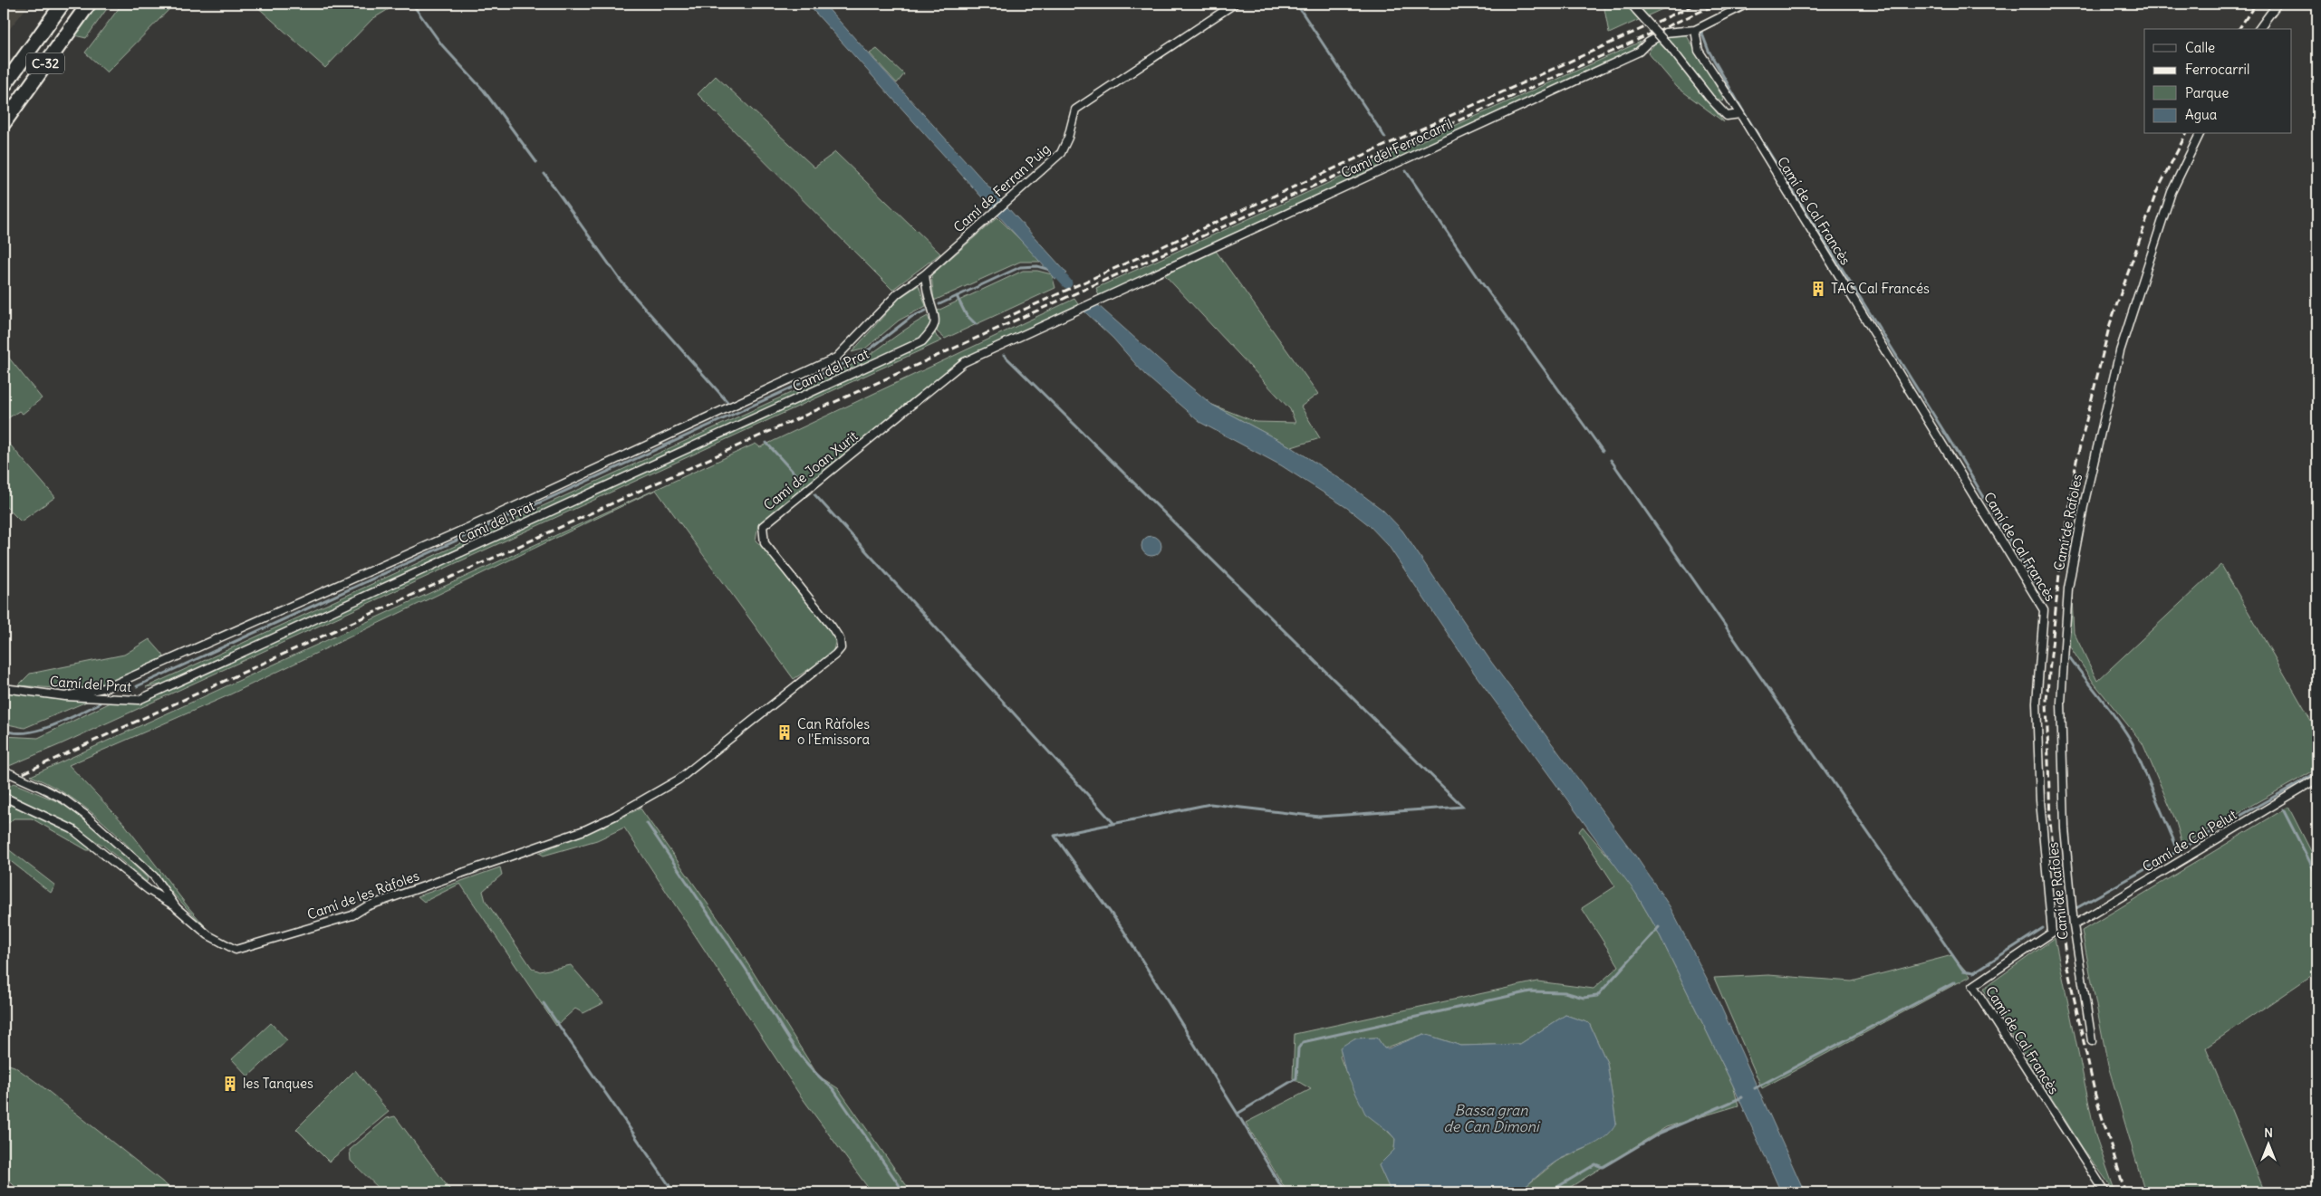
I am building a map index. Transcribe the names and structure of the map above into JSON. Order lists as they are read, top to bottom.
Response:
{
  "streets": {
    "highway": ["C-32"],
    "street": [
      "Camí del Ferrocarril",
      "Camí de Ferran Puig",
      "Camí de Cal Francès",
      "Camí del Prat",
      "Camí de Joan Xurit",
      "Camí de Rafoles",
      "Camí de Cal Pelut",
      "Camí de les Ràfoles"
    ]
  },
  "crossings": [
    ["Camí del Ferrocarril", "Camí de Joan Xurit"],
    ["Camí de Ferran Puig", "Camí del Prat"],
    ["Camí de Joan Xurit", "Camí de les Ràfoles"],
    ["Camí de Rafoles", "Camí de Cal Pelut"]
  ],
  "water": ["Bassa gran de Can Dimoni"],
  "places": {
    "building": ["TAC Cal Francés", "Can Ràfoles o l'Emissora", "les Tanques"]
  },
  "legend": [
    "Calle",
    "Ferrocarril",
    "Parque",
    "Agua"
  ],
  "north": "top"
}
